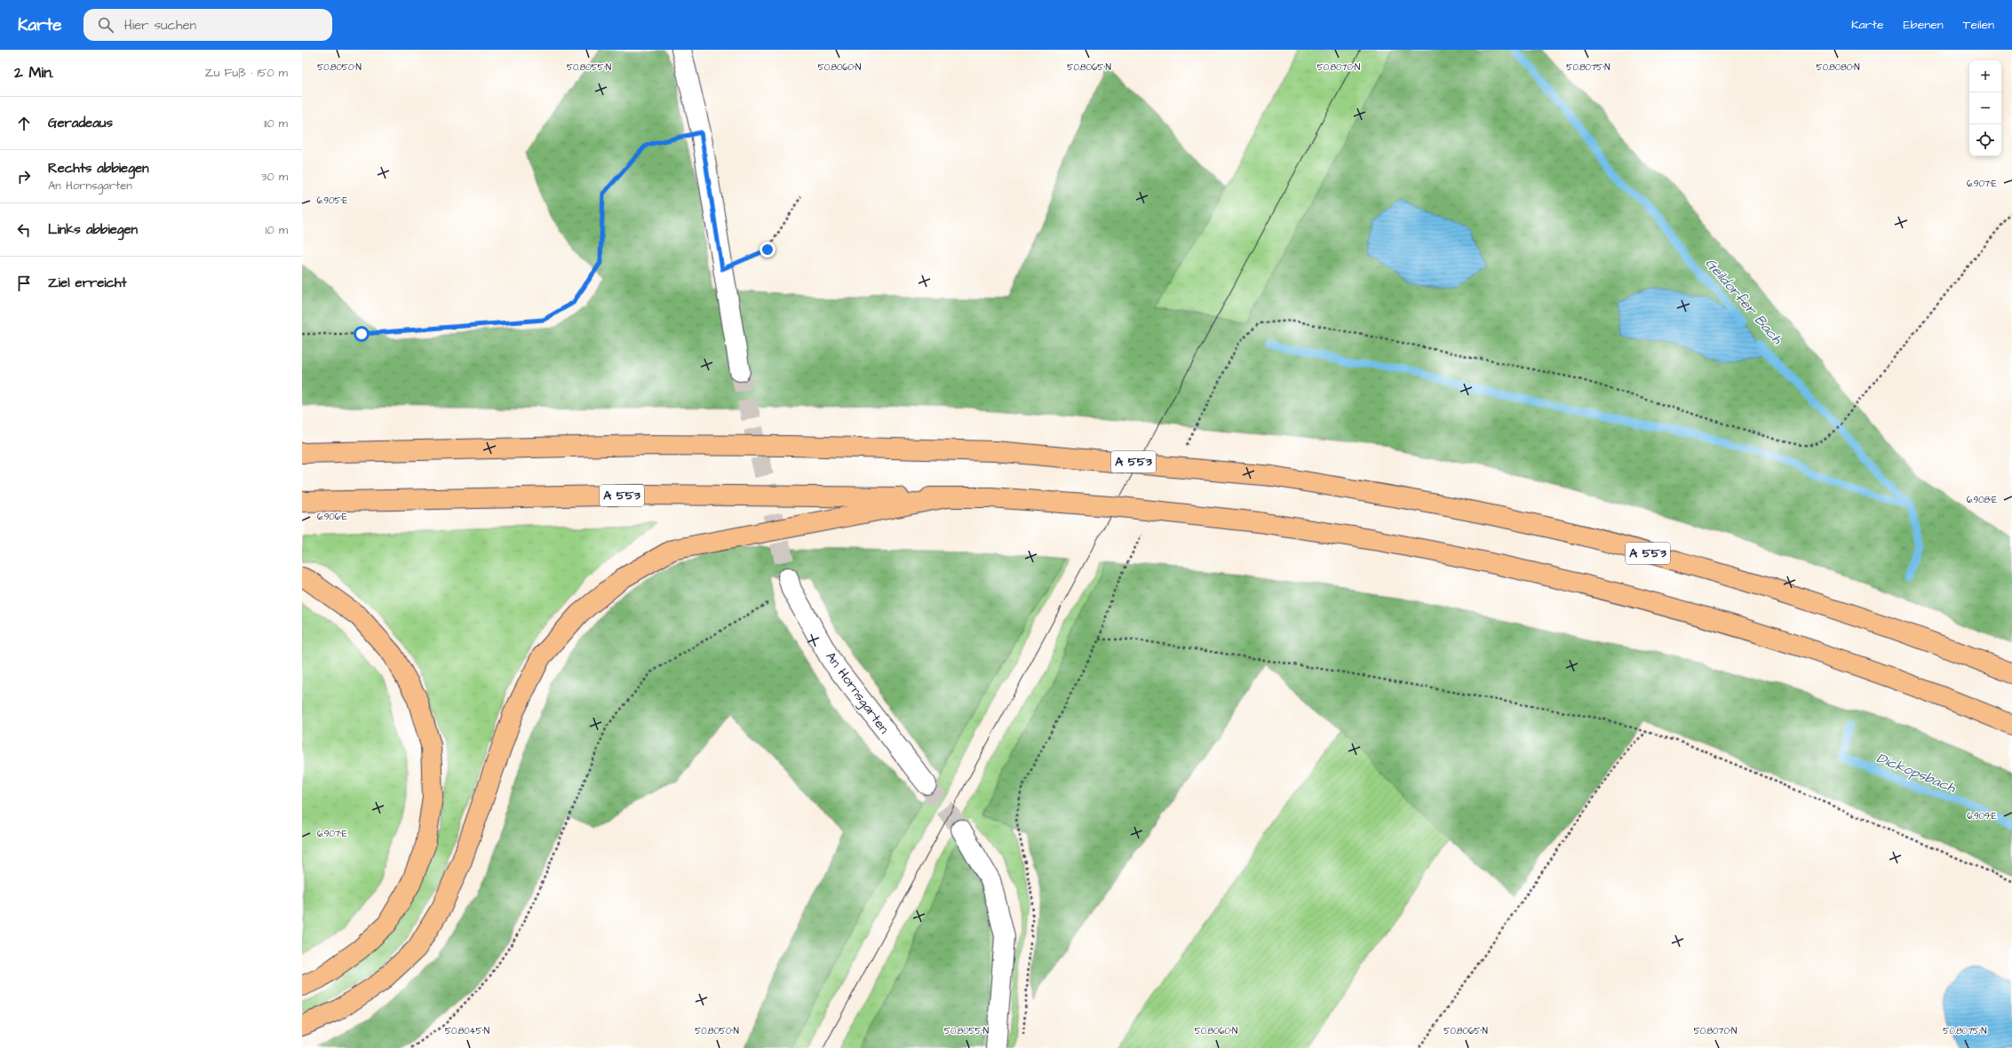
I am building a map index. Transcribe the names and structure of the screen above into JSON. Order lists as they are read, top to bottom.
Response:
{
  "streets": {
    "highway": ["A 553"],
    "street": ["An Hornsgarten"]
  },
  "water": ["Geildorfer Bach", "Dickopsbach"],
  "page": {
    "header": "Karte",
    "search": "Hier suchen",
    "nav": ["Karte", "Ebenen", "Teilen"],
    "heading": ["2 Min.", "Zu Fuß · 150 m"],
    "map_buttons": ["+", "−"],
    "list": [
      ["Geradeaus", "110 m"],
      ["Rechts abbiegen", "An Hornsgarten", "30 m"],
      ["Links abbiegen", "10 m"],
      "Ziel erreicht"
    ]
  },
  "coordinates": [
    "50.8050°N",
    "50.8055°N",
    "50.8060°N",
    "50.8065°N",
    "50.8070°N",
    "50.8075°N",
    "50.8080°N",
    "6.907°E",
    "6.905°E",
    "6.908°E",
    "6.906°E",
    "6.909°E",
    "50.8045°N"
  ]
}
